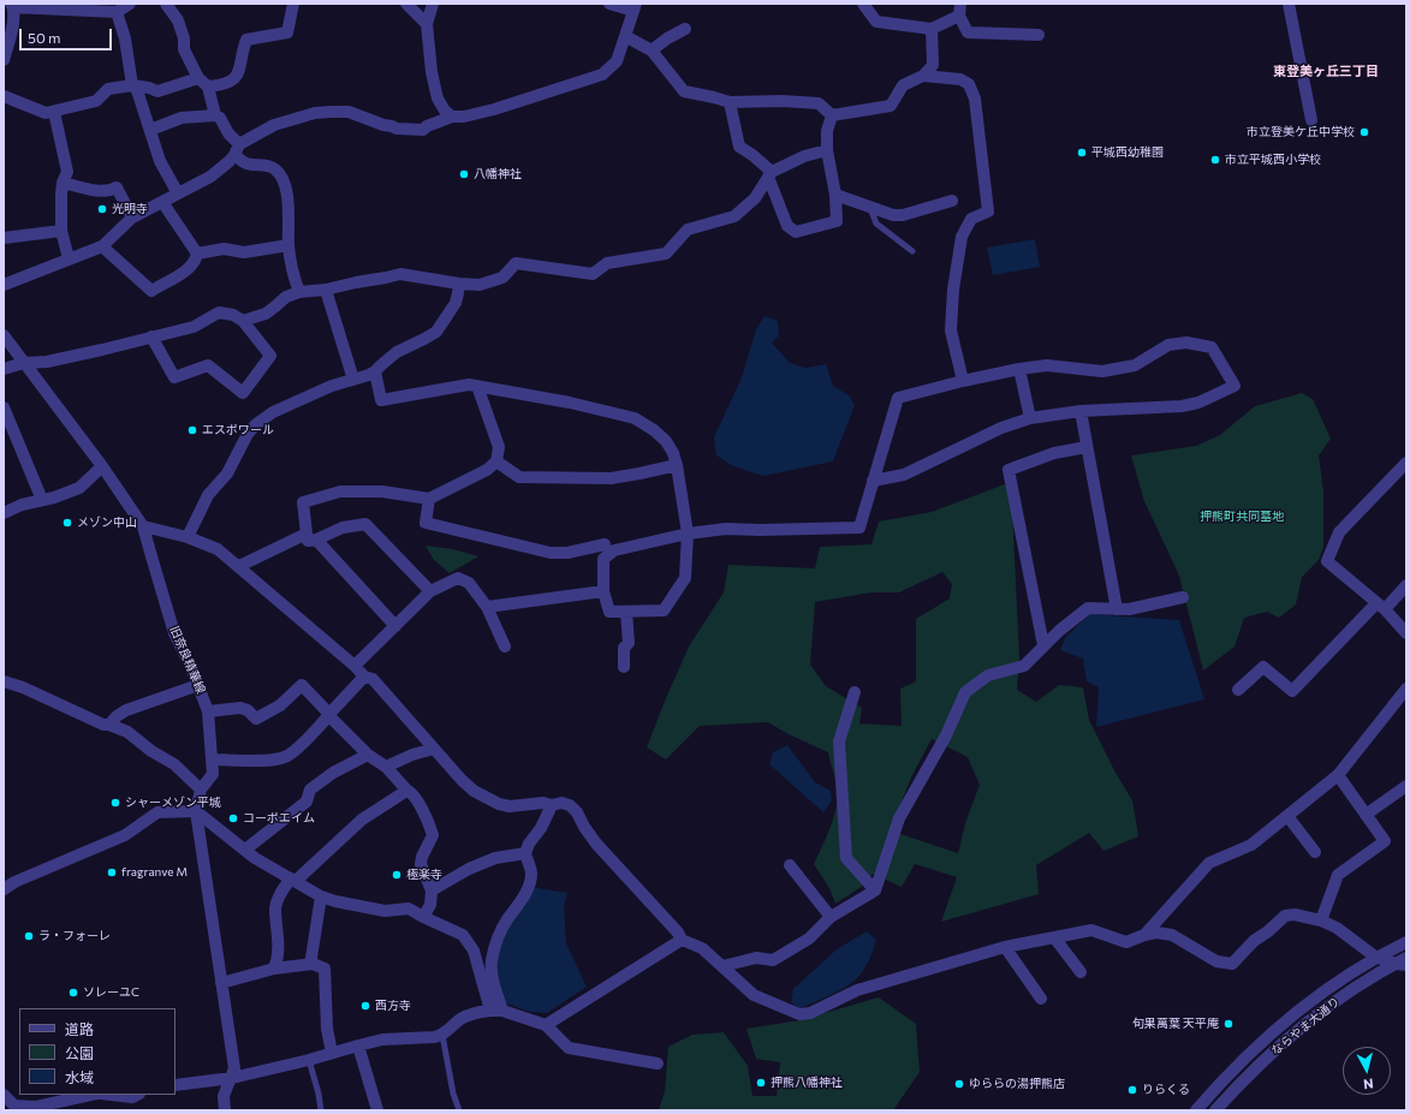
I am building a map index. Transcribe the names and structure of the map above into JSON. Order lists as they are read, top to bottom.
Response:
{
  "streets": {
    "street": ["旧奈良精華線", "ならやま大通り"]
  },
  "districts": ["東登美ヶ丘三丁目"],
  "parks": ["押熊町共同墓地"],
  "places": [
    "市立登美ケ丘中学校",
    "平城西幼稚園",
    "市立平城西小学校",
    "八幡神社",
    "光明寺",
    "エスポワール",
    "メゾン中山",
    "シャーメゾン平城",
    "コーポエイム",
    "fragranve M",
    "極楽寺",
    "ラ・フォーレ",
    "ソレーユC",
    "西方寺",
    "旬果萬葉 天平庵",
    "押熊八幡神社",
    "ゆららの湯押熊店",
    "りらくる"
  ],
  "legend": ["道路", "公園", "水域"],
  "scale_bar": "50 m",
  "north": "bottom"
}
